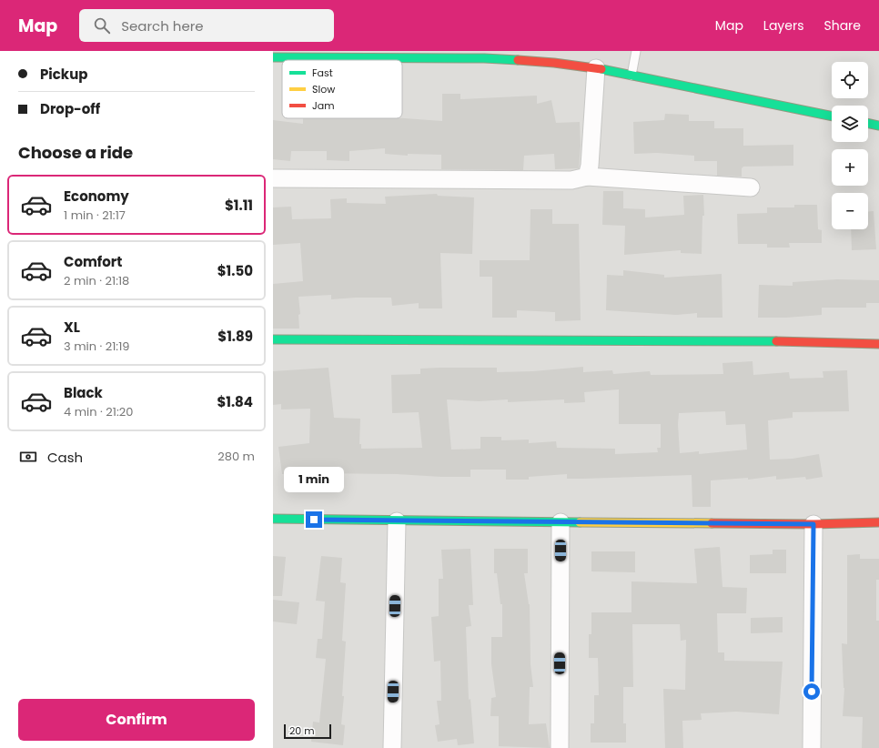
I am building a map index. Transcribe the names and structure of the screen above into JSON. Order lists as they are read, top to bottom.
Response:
{
  "legend": ["Fast", "Slow", "Jam"],
  "scale_bar": "20 m",
  "page": {
    "header": "Map",
    "search": "Search here",
    "nav": ["Map", "Layers", "Share"],
    "banner": ["Pickup", "Drop-off"],
    "map_buttons": ["+", "−"],
    "heading": "Choose a ride",
    "list": [
      {
        "name": "Economy",
        "note": "1 min · 21:17",
        "value": "$1.11"
      },
      {
        "name": "Comfort",
        "note": "2 min · 21:18",
        "value": "$1.50"
      },
      {
        "name": "XL",
        "note": "3 min · 21:19",
        "value": "$1.89"
      },
      {
        "name": "Black",
        "note": "4 min · 21:20",
        "value": "$1.84"
      }
    ],
    "pay": ["Cash", "280 m"],
    "bubble": "1 min",
    "buttons": "Confirm",
    "scale": "20 m"
  }
}
